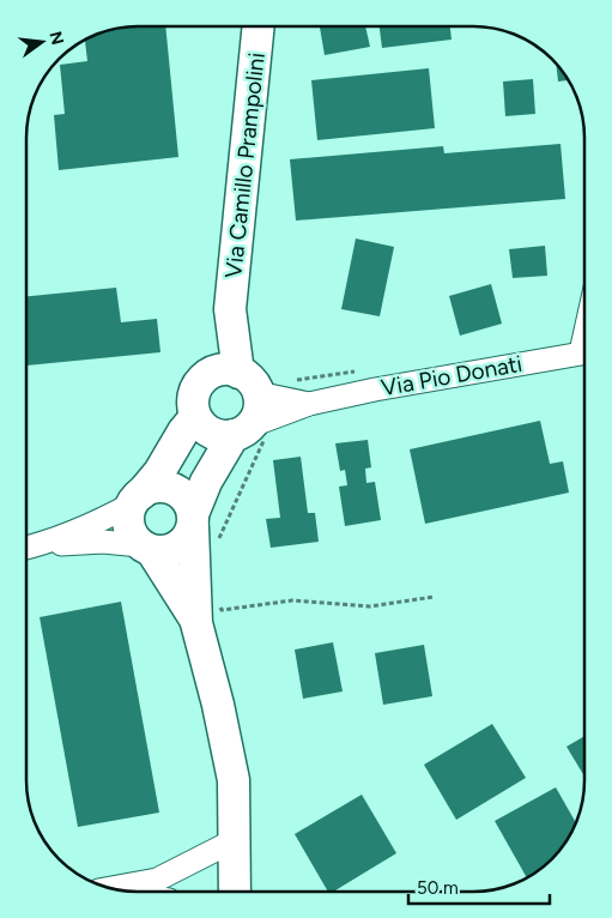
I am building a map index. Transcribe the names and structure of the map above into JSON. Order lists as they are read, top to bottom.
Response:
{
  "streets": {
    "main road": ["Via Camillo Prampolini"],
    "street": ["Via Pio Donati"]
  },
  "crossings": [
    ["Via Camillo Prampolini", "Via Pio Donati"]
  ],
  "scale_bar": "50 m",
  "north": "right"
}
